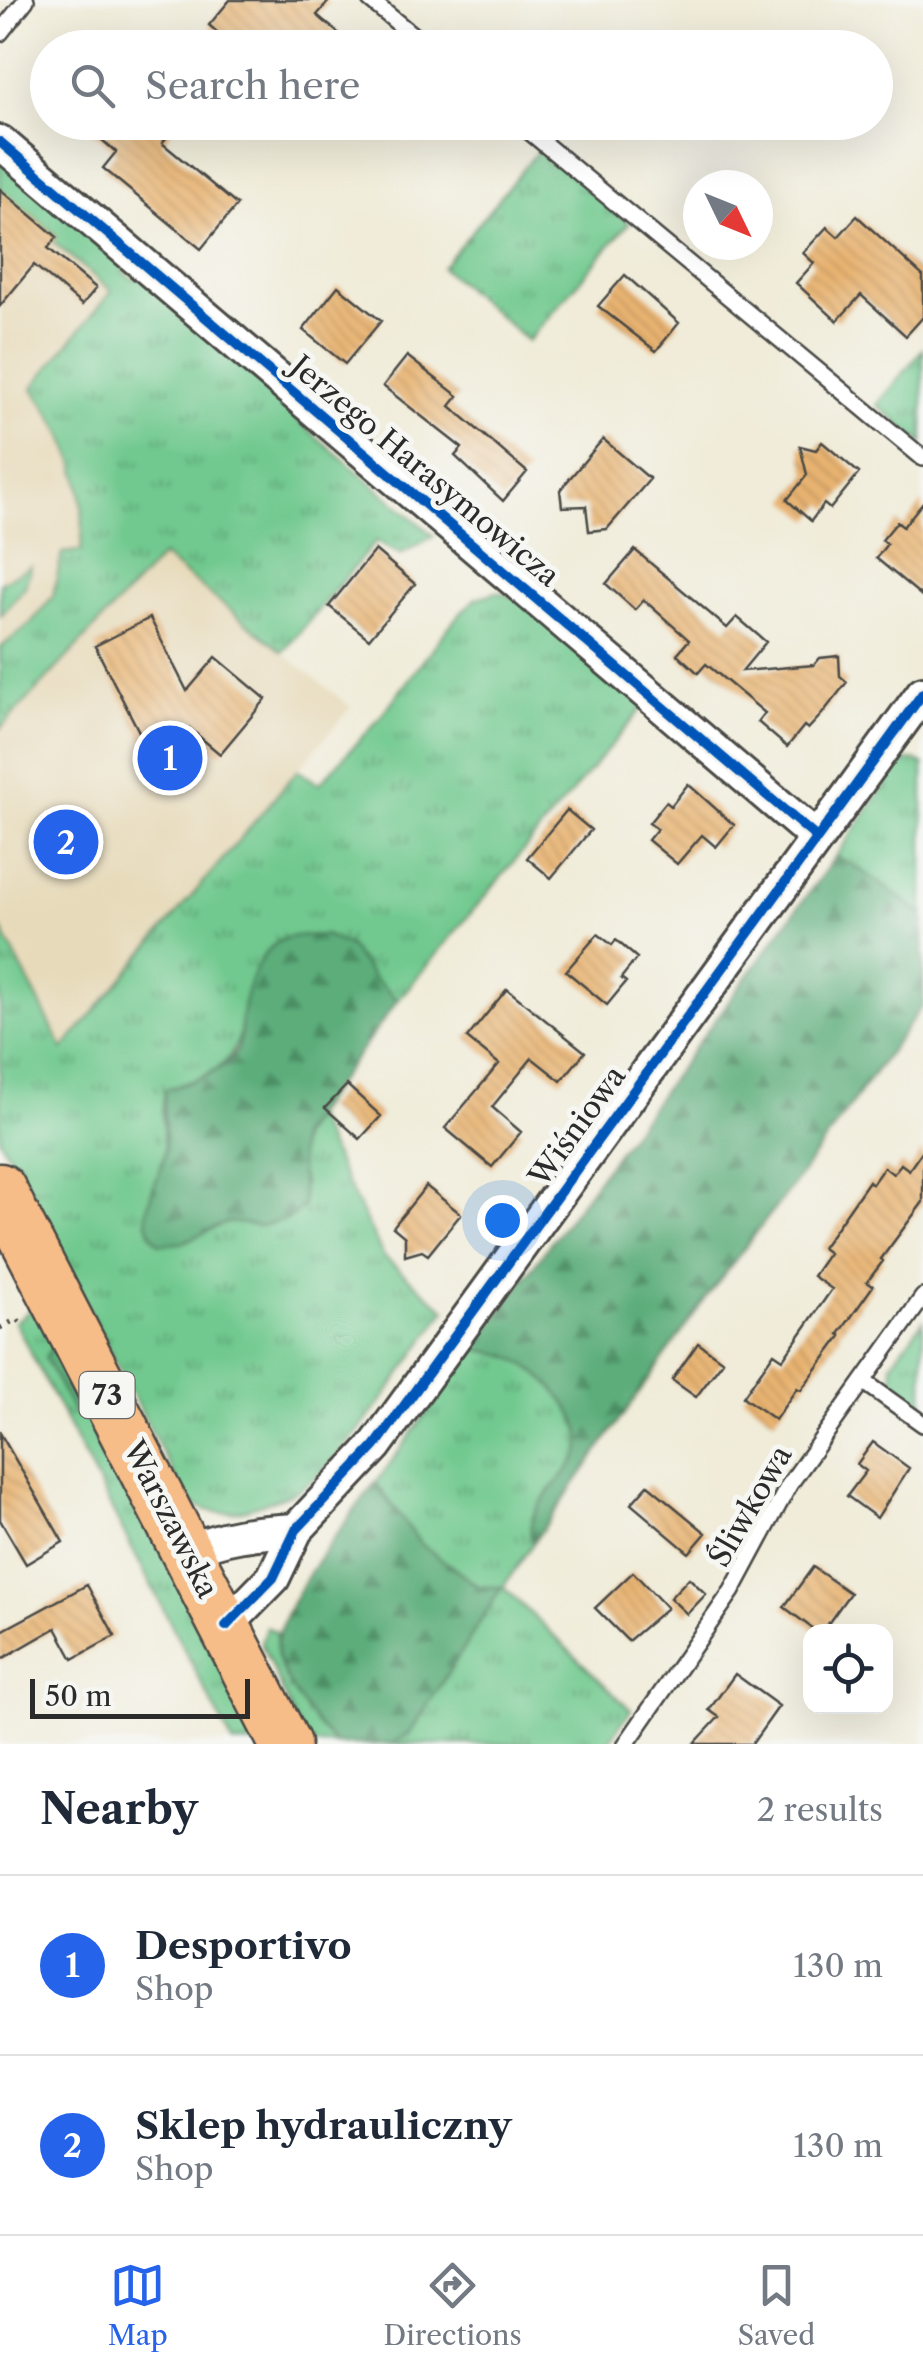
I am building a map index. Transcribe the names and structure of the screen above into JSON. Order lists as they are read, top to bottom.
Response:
{
  "streets": {
    "main road": ["73", "Warszawska"],
    "street": ["Jerzego Harasymowicza", "Wiśniowa"],
    "lane": ["Śliwkowa"]
  },
  "crossings": [
    ["Jerzego Harasymowicza", "Wiśniowa"],
    ["Wiśniowa", "Warszawska"]
  ],
  "scale_bar": "50 m",
  "north": "bottom right",
  "page": {
    "search": "Search here",
    "pins": ["1", "2"],
    "scale": "50 m",
    "heading": ["Nearby", "2 results"],
    "list": [
      {
        "mark": "1",
        "name": "Desportivo",
        "note": "Shop",
        "value": "130 m"
      },
      {
        "mark": "2",
        "name": "Sklep hydrauliczny",
        "note": "Shop",
        "value": "130 m"
      }
    ],
    "nav": ["Map", "Directions", "Saved"]
  }
}
